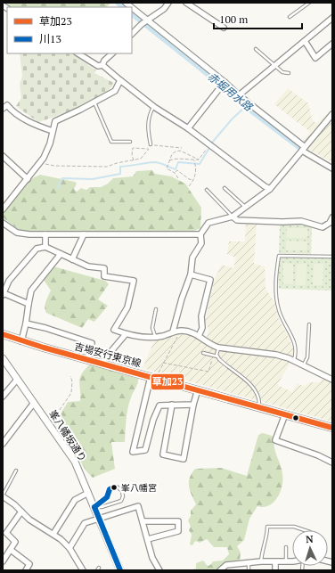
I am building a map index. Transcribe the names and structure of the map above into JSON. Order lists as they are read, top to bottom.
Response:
{
  "streets": {
    "main road": ["吉場安行東京線"],
    "street": ["峯八幡坂通り"]
  },
  "water": ["赤堀用水路"],
  "places": ["峯八幡宮"],
  "lines": ["transit line 草加23", "transit line 川13"],
  "legend": ["草加23", "川13"],
  "scale_bar": "100 m",
  "north": "top"
}
